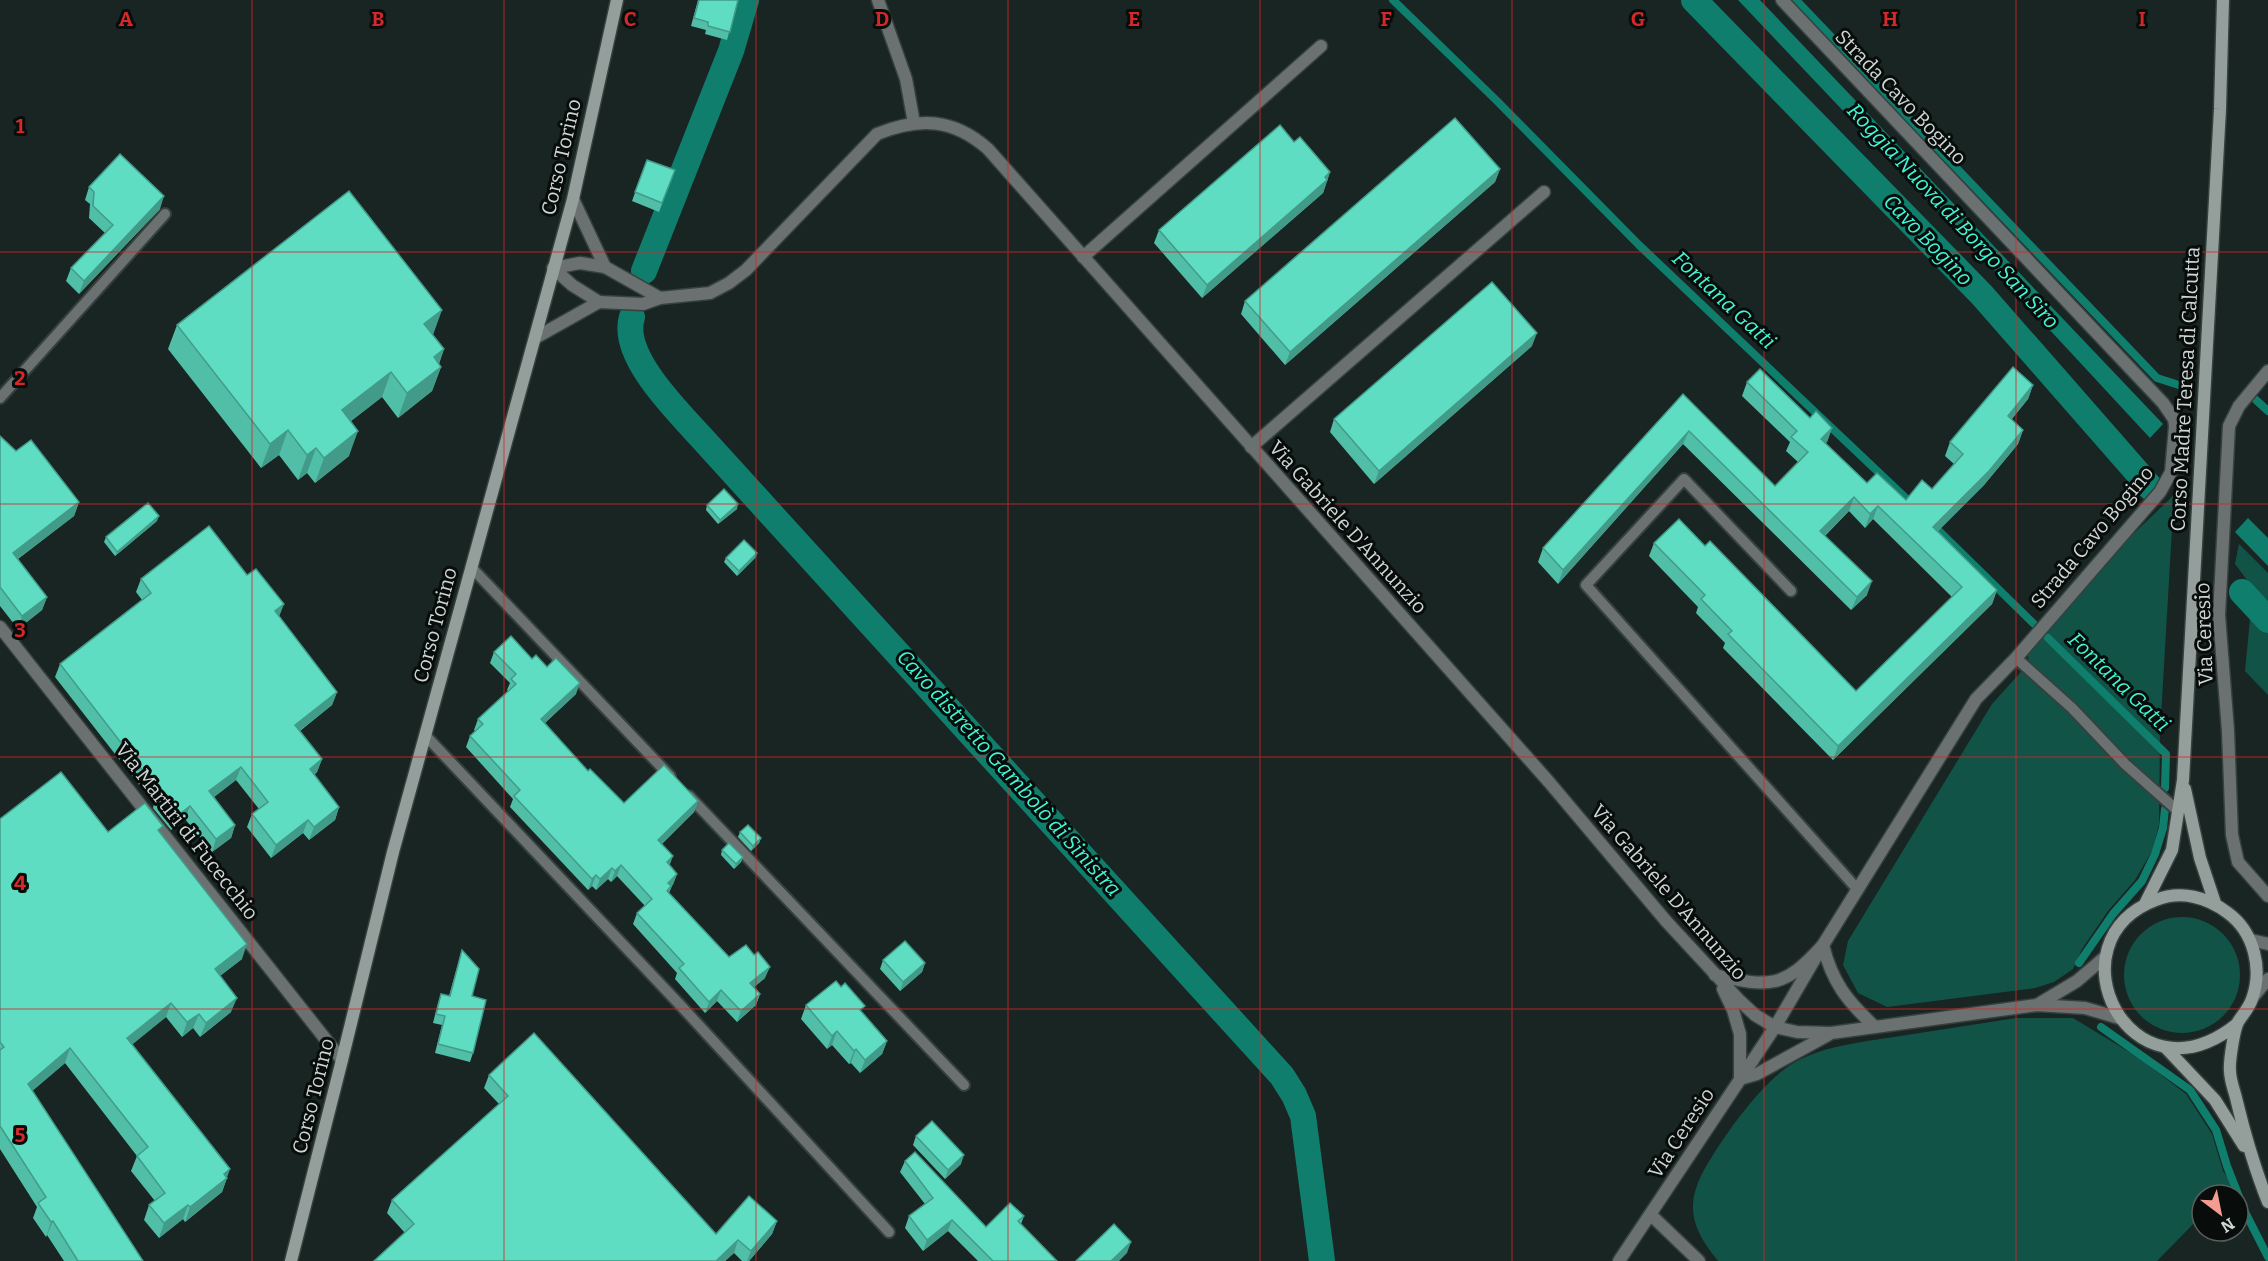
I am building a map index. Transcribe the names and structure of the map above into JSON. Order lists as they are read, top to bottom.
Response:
{
  "streets": {
    "main road": ["Corso Torino", "Corso Madre Teresa di Calcutta"],
    "street": [
      "Strada Cavo Bogino",
      "Via Gabriele D'Annunzio",
      "Via Ceresio",
      "Via Martiri di Fucecchio"
    ]
  },
  "crossings": [
    ["Strada Cavo Bogino", "Via Gabriele D'Annunzio"],
    ["Strada Cavo Bogino", "Via Ceresio"],
    ["Corso Torino", "Via Martiri di Fucecchio"],
    ["Corso Madre Teresa di Calcutta", "Via Gabriele D'Annunzio"],
    ["Via Gabriele D'Annunzio", "Via Ceresio"]
  ],
  "water": [
    "Roggia Nuova di Borgo San Siro",
    "Cavo Bogino",
    "Fontana Gatti",
    "Cavo distretto Gambolò di Sinistra"
  ],
  "north": "bottom right",
  "grid": {
    "columns": [
      "A",
      "B",
      "C",
      "D",
      "E",
      "F",
      "G",
      "H",
      "I"
    ],
    "rows": [
      "1",
      "2",
      "3",
      "4",
      "5"
    ]
  }
}
